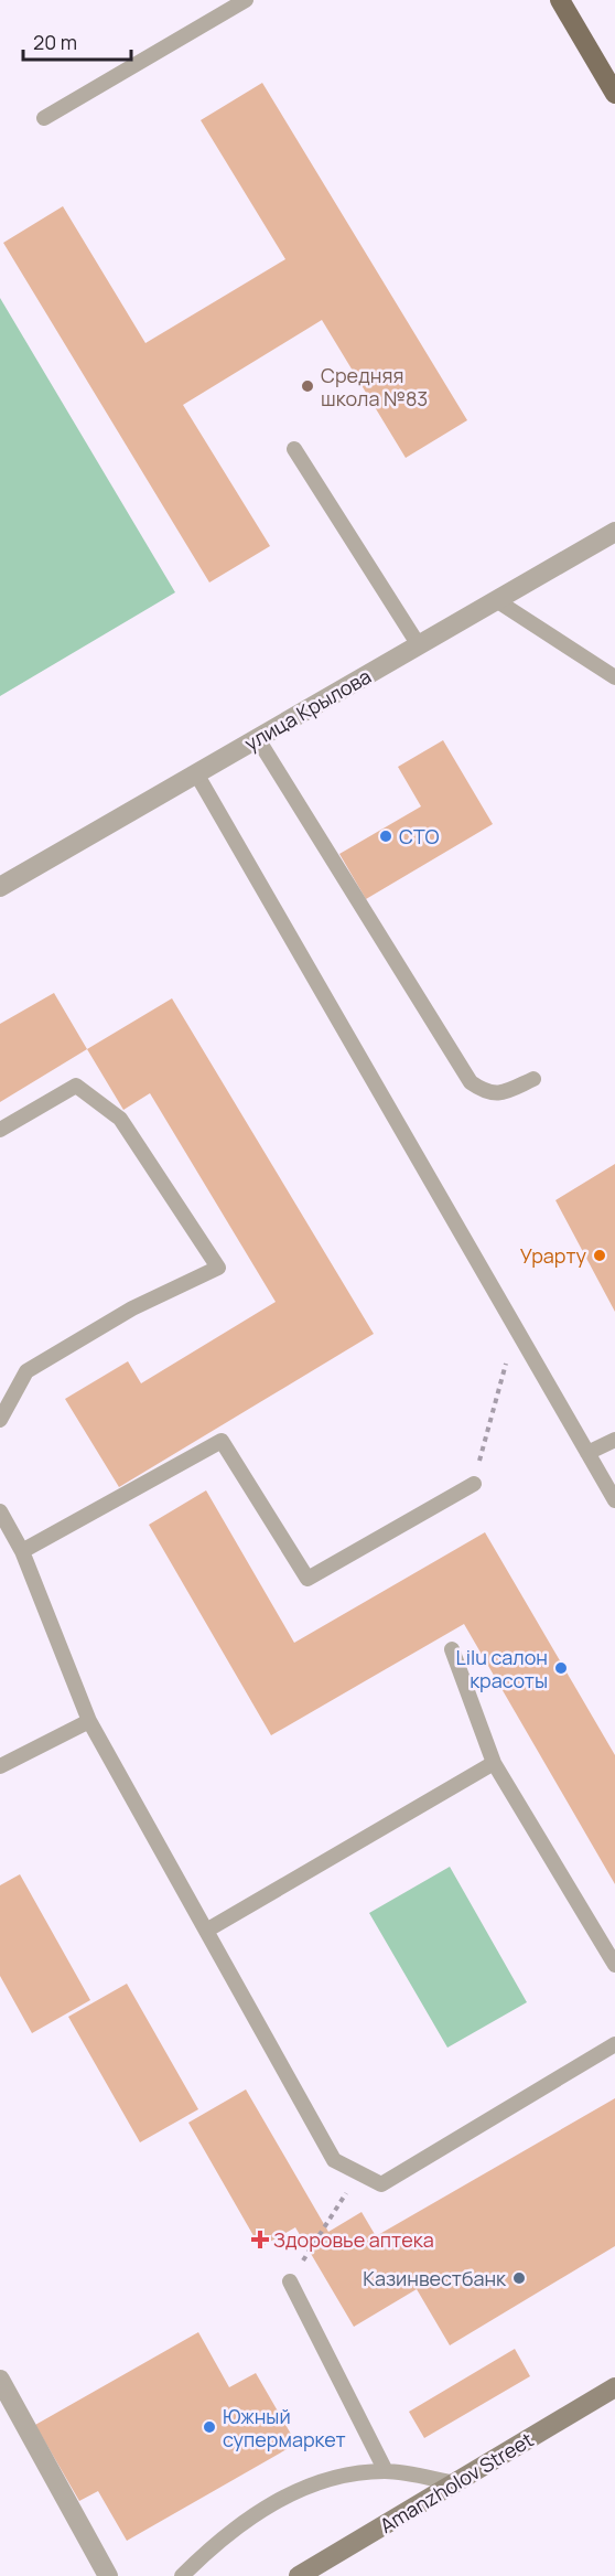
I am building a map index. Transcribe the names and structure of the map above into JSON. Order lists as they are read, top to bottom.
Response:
{
  "streets": {
    "main road": ["Amanzholov Street"],
    "street": ["улица Крылова"]
  },
  "places": {
    "other": [
      "Средняя школа №83",
      "СТО",
      "Урарту",
      "Lilu салон красоты",
      "Казинвестбанк",
      "Южный супермаркет"
    ],
    "health": ["Здоровье аптека"]
  },
  "scale_bar": "20 m"
}
